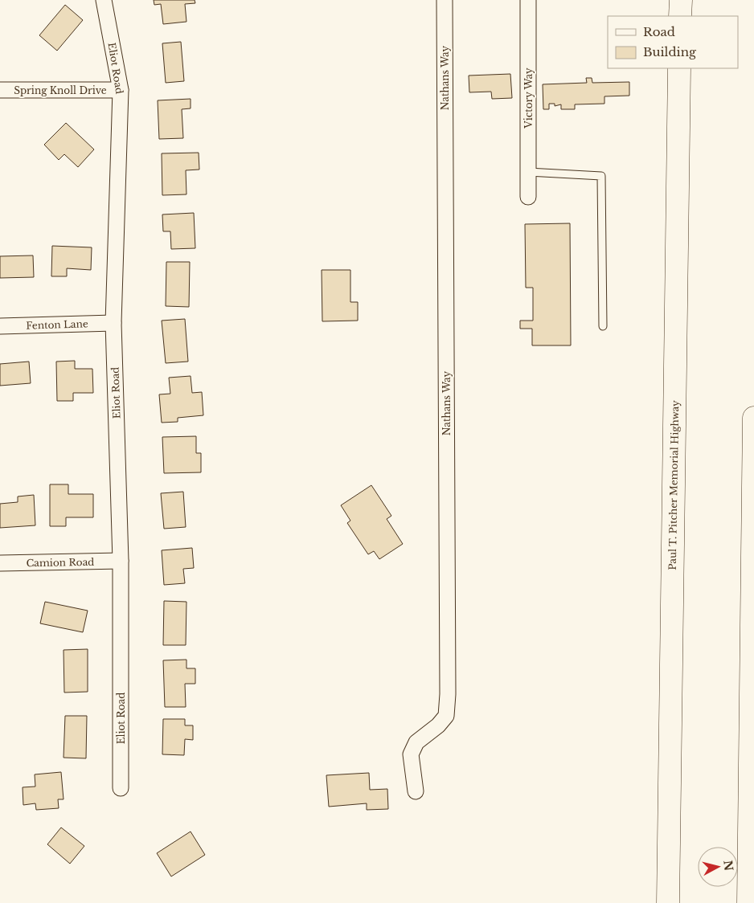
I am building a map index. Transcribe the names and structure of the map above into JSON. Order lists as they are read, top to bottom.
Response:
{
  "streets": {
    "highway": ["Paul T. Pitcher Memorial Highway"],
    "street": [
      "Eliot Road",
      "Nathans Way",
      "Spring Knoll Drive",
      "Victory Way",
      "Fenton Lane",
      "Camion Road"
    ]
  },
  "crossings": [
    ["Eliot Road", "Spring Knoll Drive"],
    ["Eliot Road", "Fenton Lane"],
    ["Eliot Road", "Camion Road"]
  ],
  "legend": ["Road", "Building"],
  "north": "right"
}
